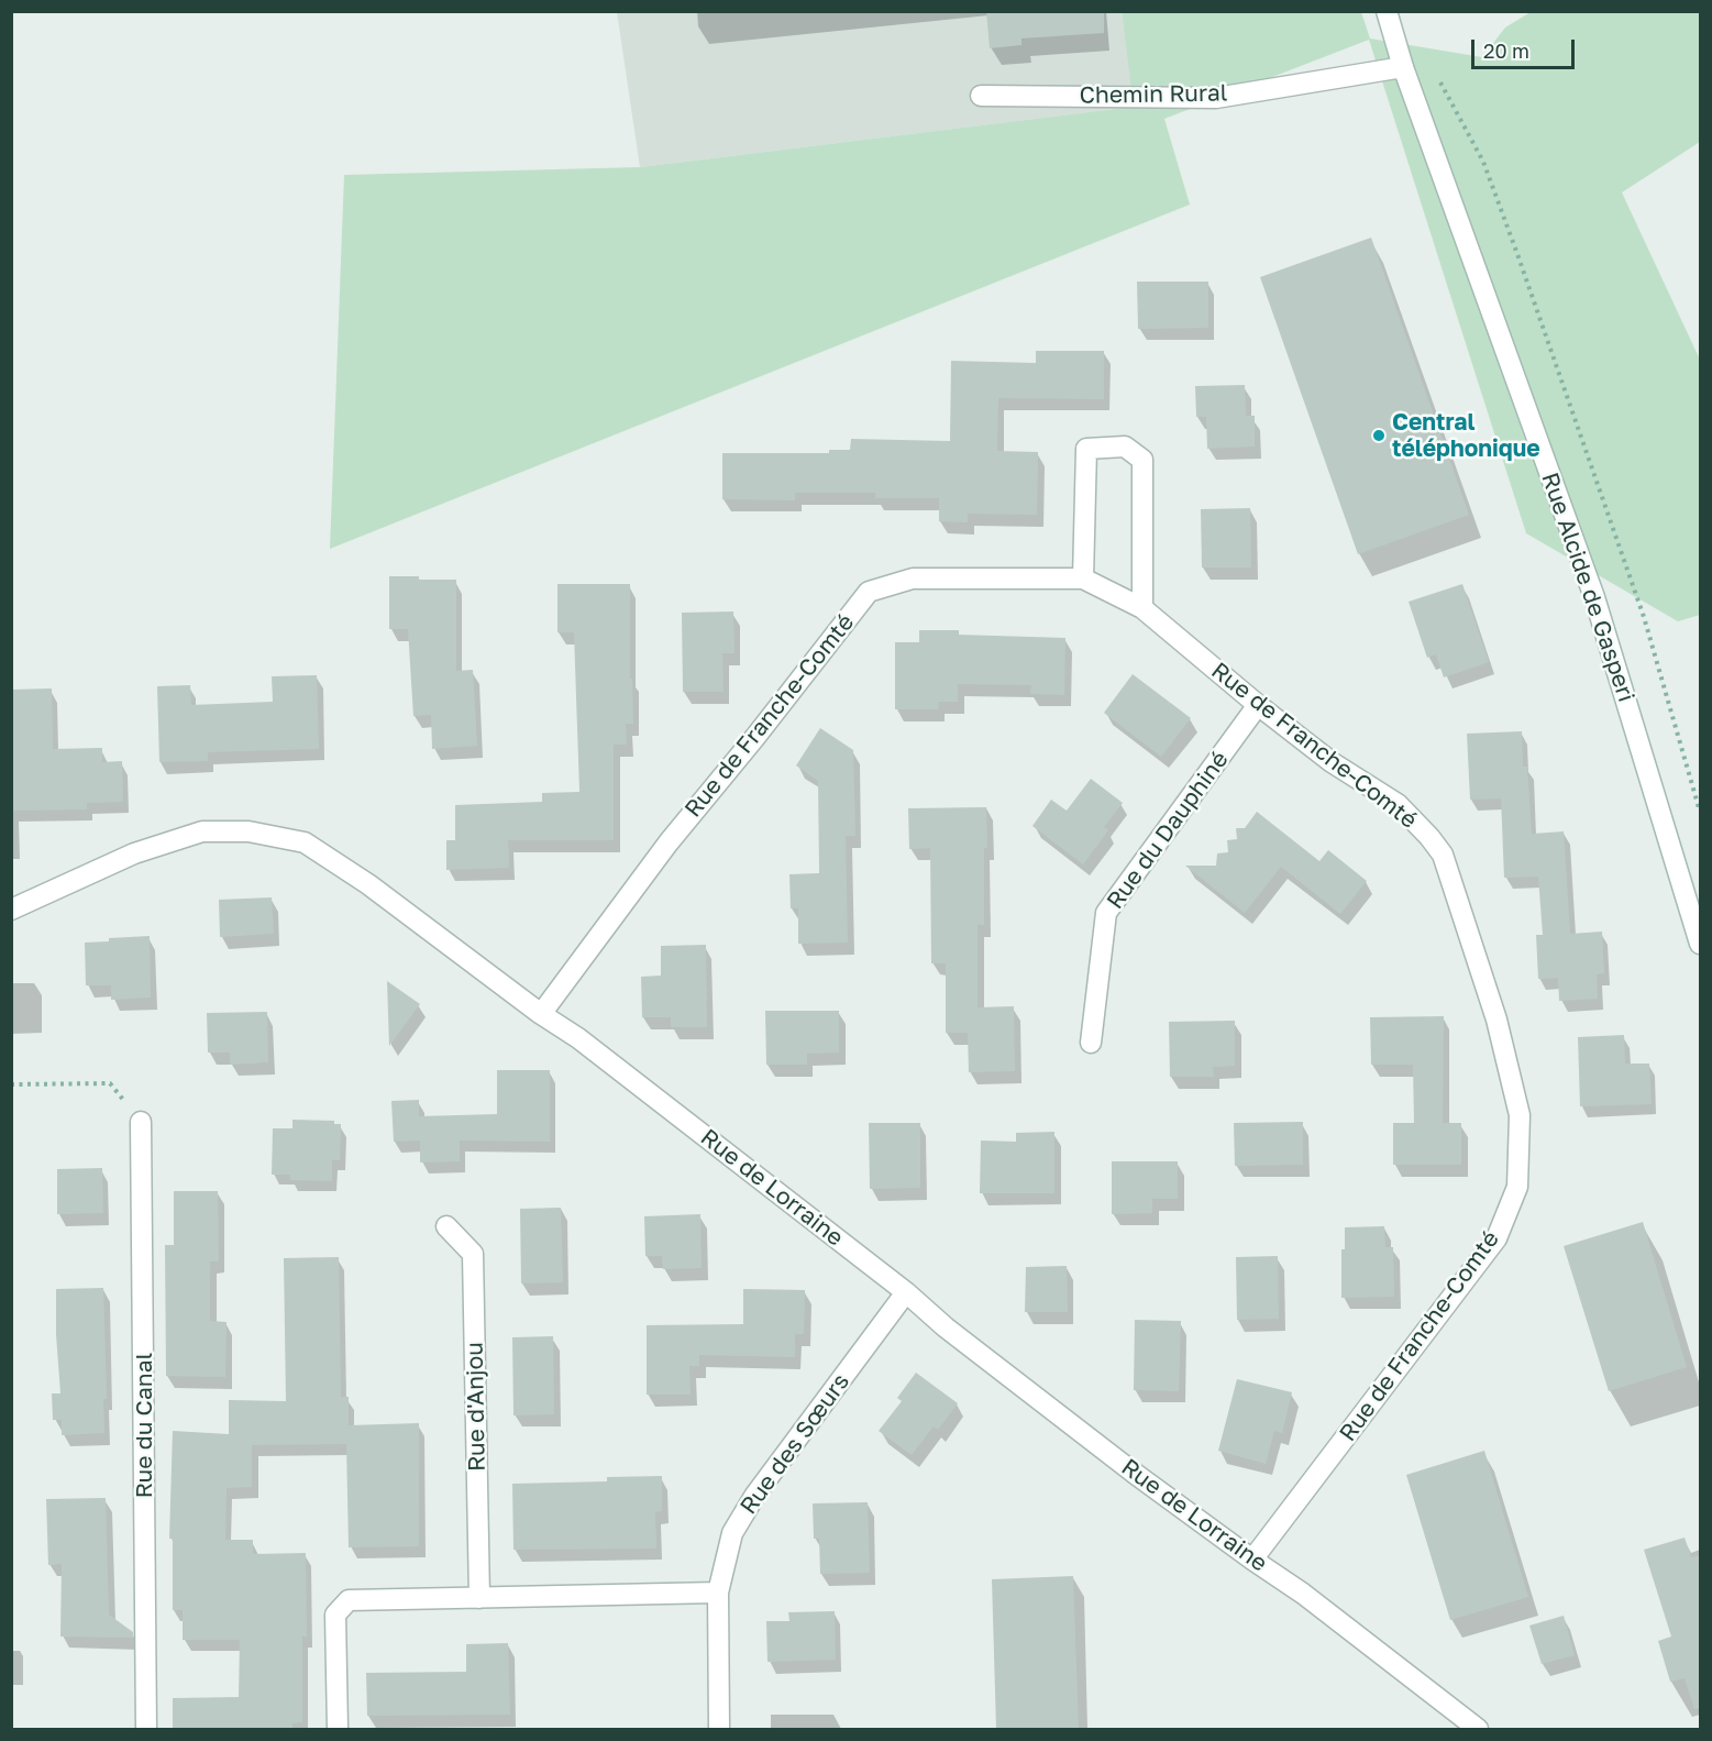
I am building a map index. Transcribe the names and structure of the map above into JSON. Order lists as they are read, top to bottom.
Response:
{
  "streets": {
    "street": [
      "Chemin Rural",
      "Rue Alcide de Gasperi",
      "Rue de Franche-Comté",
      "Rue du Dauphiné",
      "Rue de Lorraine",
      "Rue d'Anjou",
      "Rue du Canal",
      "Rue des Sœurs"
    ]
  },
  "crossings": [
    ["Chemin Rural", "Rue Alcide de Gasperi"],
    ["Rue de Franche-Comté", "Rue du Dauphiné"],
    ["Rue de Franche-Comté", "Rue de Lorraine"],
    ["Rue de Lorraine", "Rue des Sœurs"]
  ],
  "places": ["Central téléphonique"],
  "scale_bar": "20 m"
}
